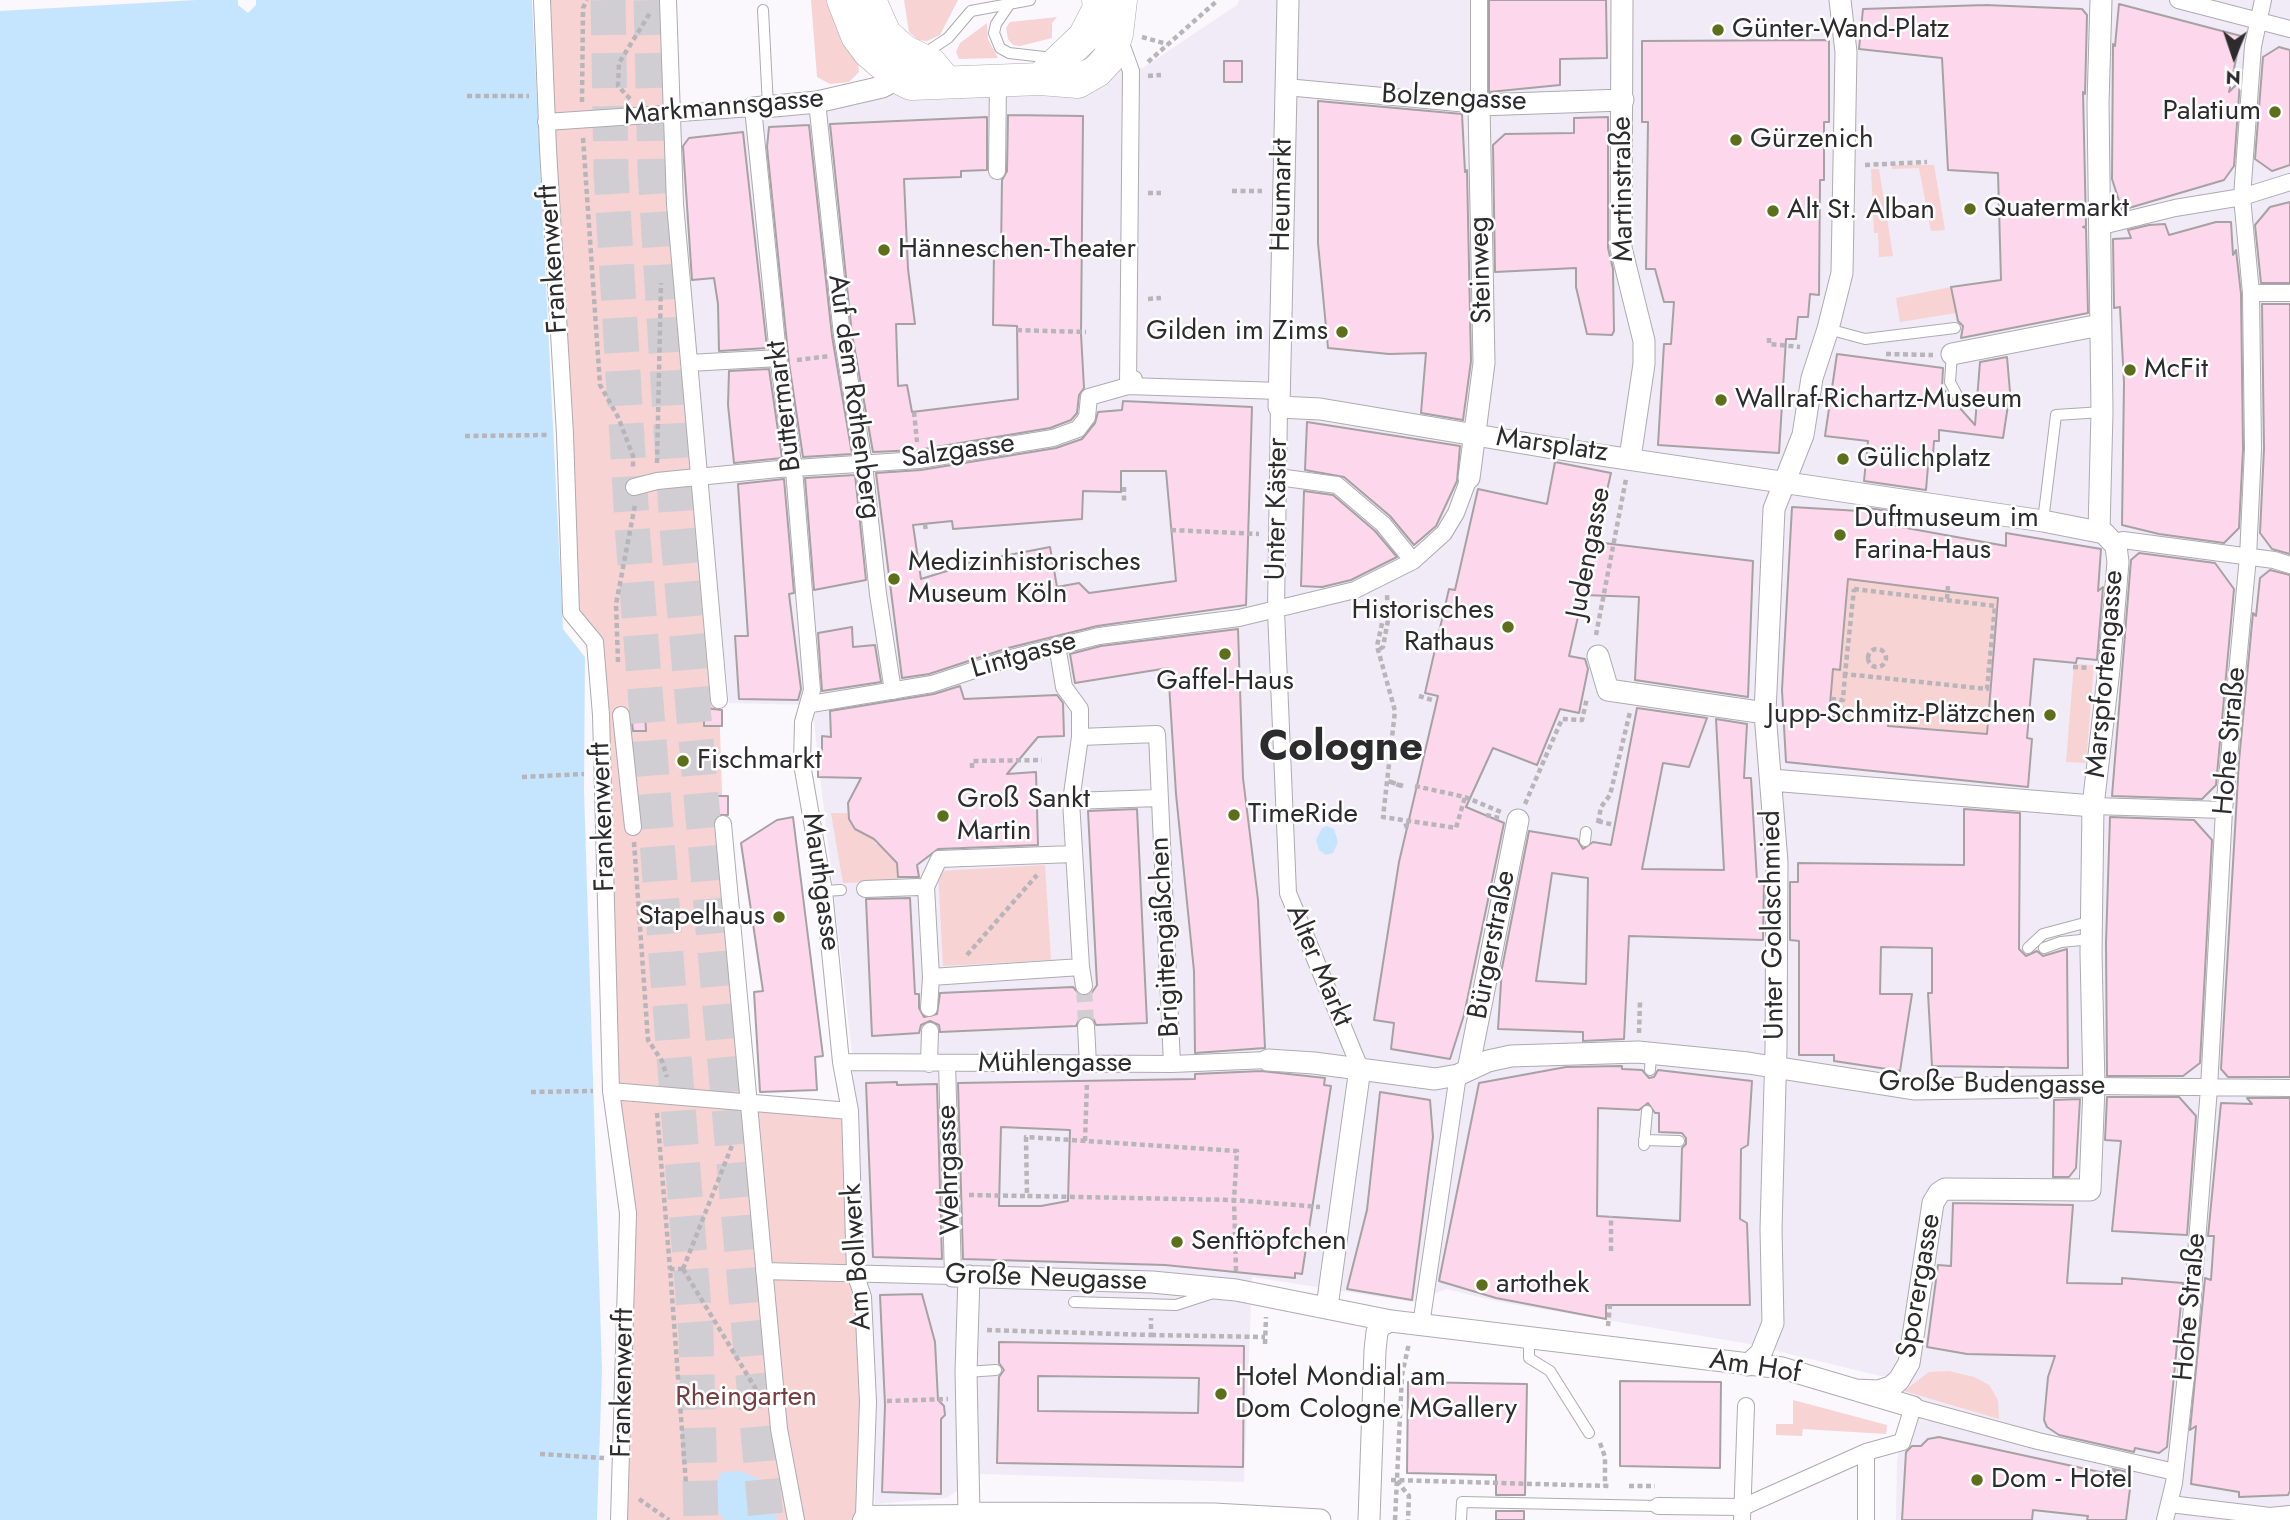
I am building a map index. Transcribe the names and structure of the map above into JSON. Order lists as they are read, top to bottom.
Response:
{
  "streets": {
    "street": [
      "Bolzengasse",
      "Markmannsgasse",
      "Martinstraße",
      "Heumarkt",
      "Frankenwerft",
      "Steinweg",
      "Auf dem Rothenberg",
      "Buttermarkt",
      "Marsplatz",
      "Salzgasse",
      "Unter Käster",
      "Lintgasse",
      "Marspfortengasse",
      "Hohe Straße",
      "Mauthgasse",
      "Unter Goldschmied",
      "Brigittengäßchen",
      "Bürgerstraße",
      "Alter Markt",
      "Mühlengasse",
      "Große Budengasse",
      "Wehrgasse",
      "Am Bollwerk",
      "Große Neugasse",
      "Sporergasse",
      "Am Hof"
    ],
    "path": ["Judengasse"]
  },
  "crossings": [
    ["Bolzengasse", "Martinstraße"],
    ["Bolzengasse", "Heumarkt"],
    ["Bolzengasse", "Steinweg"],
    ["Markmannsgasse", "Frankenwerft"],
    ["Markmannsgasse", "Auf dem Rothenberg"],
    ["Markmannsgasse", "Buttermarkt"],
    ["Martinstraße", "Marsplatz"],
    ["Martinstraße", "Judengasse"],
    ["Heumarkt", "Unter Käster"],
    ["Steinweg", "Marsplatz"],
    ["Auf dem Rothenberg", "Salzgasse"],
    ["Auf dem Rothenberg", "Lintgasse"],
    ["Buttermarkt", "Salzgasse"],
    ["Buttermarkt", "Lintgasse"],
    ["Buttermarkt", "Mauthgasse"],
    ["Marsplatz", "Judengasse"],
    ["Marsplatz", "Marspfortengasse"],
    ["Marsplatz", "Unter Goldschmied"],
    ["Unter Käster", "Lintgasse"],
    ["Unter Käster", "Alter Markt"],
    ["Lintgasse", "Mauthgasse"],
    ["Lintgasse", "Alter Markt"],
    ["Marspfortengasse", "Große Budengasse"],
    ["Marspfortengasse", "Sporergasse"],
    ["Hohe Straße", "Große Budengasse"],
    ["Hohe Straße", "Am Hof"],
    ["Mauthgasse", "Mühlengasse"],
    ["Mauthgasse", "Am Bollwerk"],
    ["Unter Goldschmied", "Große Budengasse"],
    ["Unter Goldschmied", "Am Hof"],
    ["Brigittengäßchen", "Mühlengasse"],
    ["Bürgerstraße", "Alter Markt"],
    ["Alter Markt", "Mühlengasse"],
    ["Alter Markt", "Große Budengasse"],
    ["Mühlengasse", "Wehrgasse"],
    ["Mühlengasse", "Am Bollwerk"],
    ["Große Budengasse", "Sporergasse"],
    ["Wehrgasse", "Große Neugasse"],
    ["Am Bollwerk", "Große Neugasse"],
    ["Große Neugasse", "Am Hof"],
    ["Sporergasse", "Am Hof"]
  ],
  "districts": ["Cologne"],
  "parks": ["Rheingarten"],
  "places": [
    "Günter-Wand-Platz",
    "Palatium",
    "Gürzenich",
    "Quatermarkt",
    "Alt St. Alban",
    "Hänneschen-Theater",
    "Gilden im Zims",
    "McFit",
    "Wallraf-Richartz-Museum",
    "Gülichplatz",
    "Duftmuseum im Farina-Haus",
    "Medizinhistorisches Museum Köln",
    "Historisches Rathaus",
    "Gaffel-Haus",
    "Jupp-Schmitz-Plätzchen",
    "Fischmarkt",
    "TimeRide",
    "Groß Sankt Martin",
    "Stapelhaus",
    "Senftöpfchen",
    "artothek",
    "Hotel Mondial am Dom Cologne MGallery",
    "Dom - Hotel"
  ],
  "north": "bottom"
}
